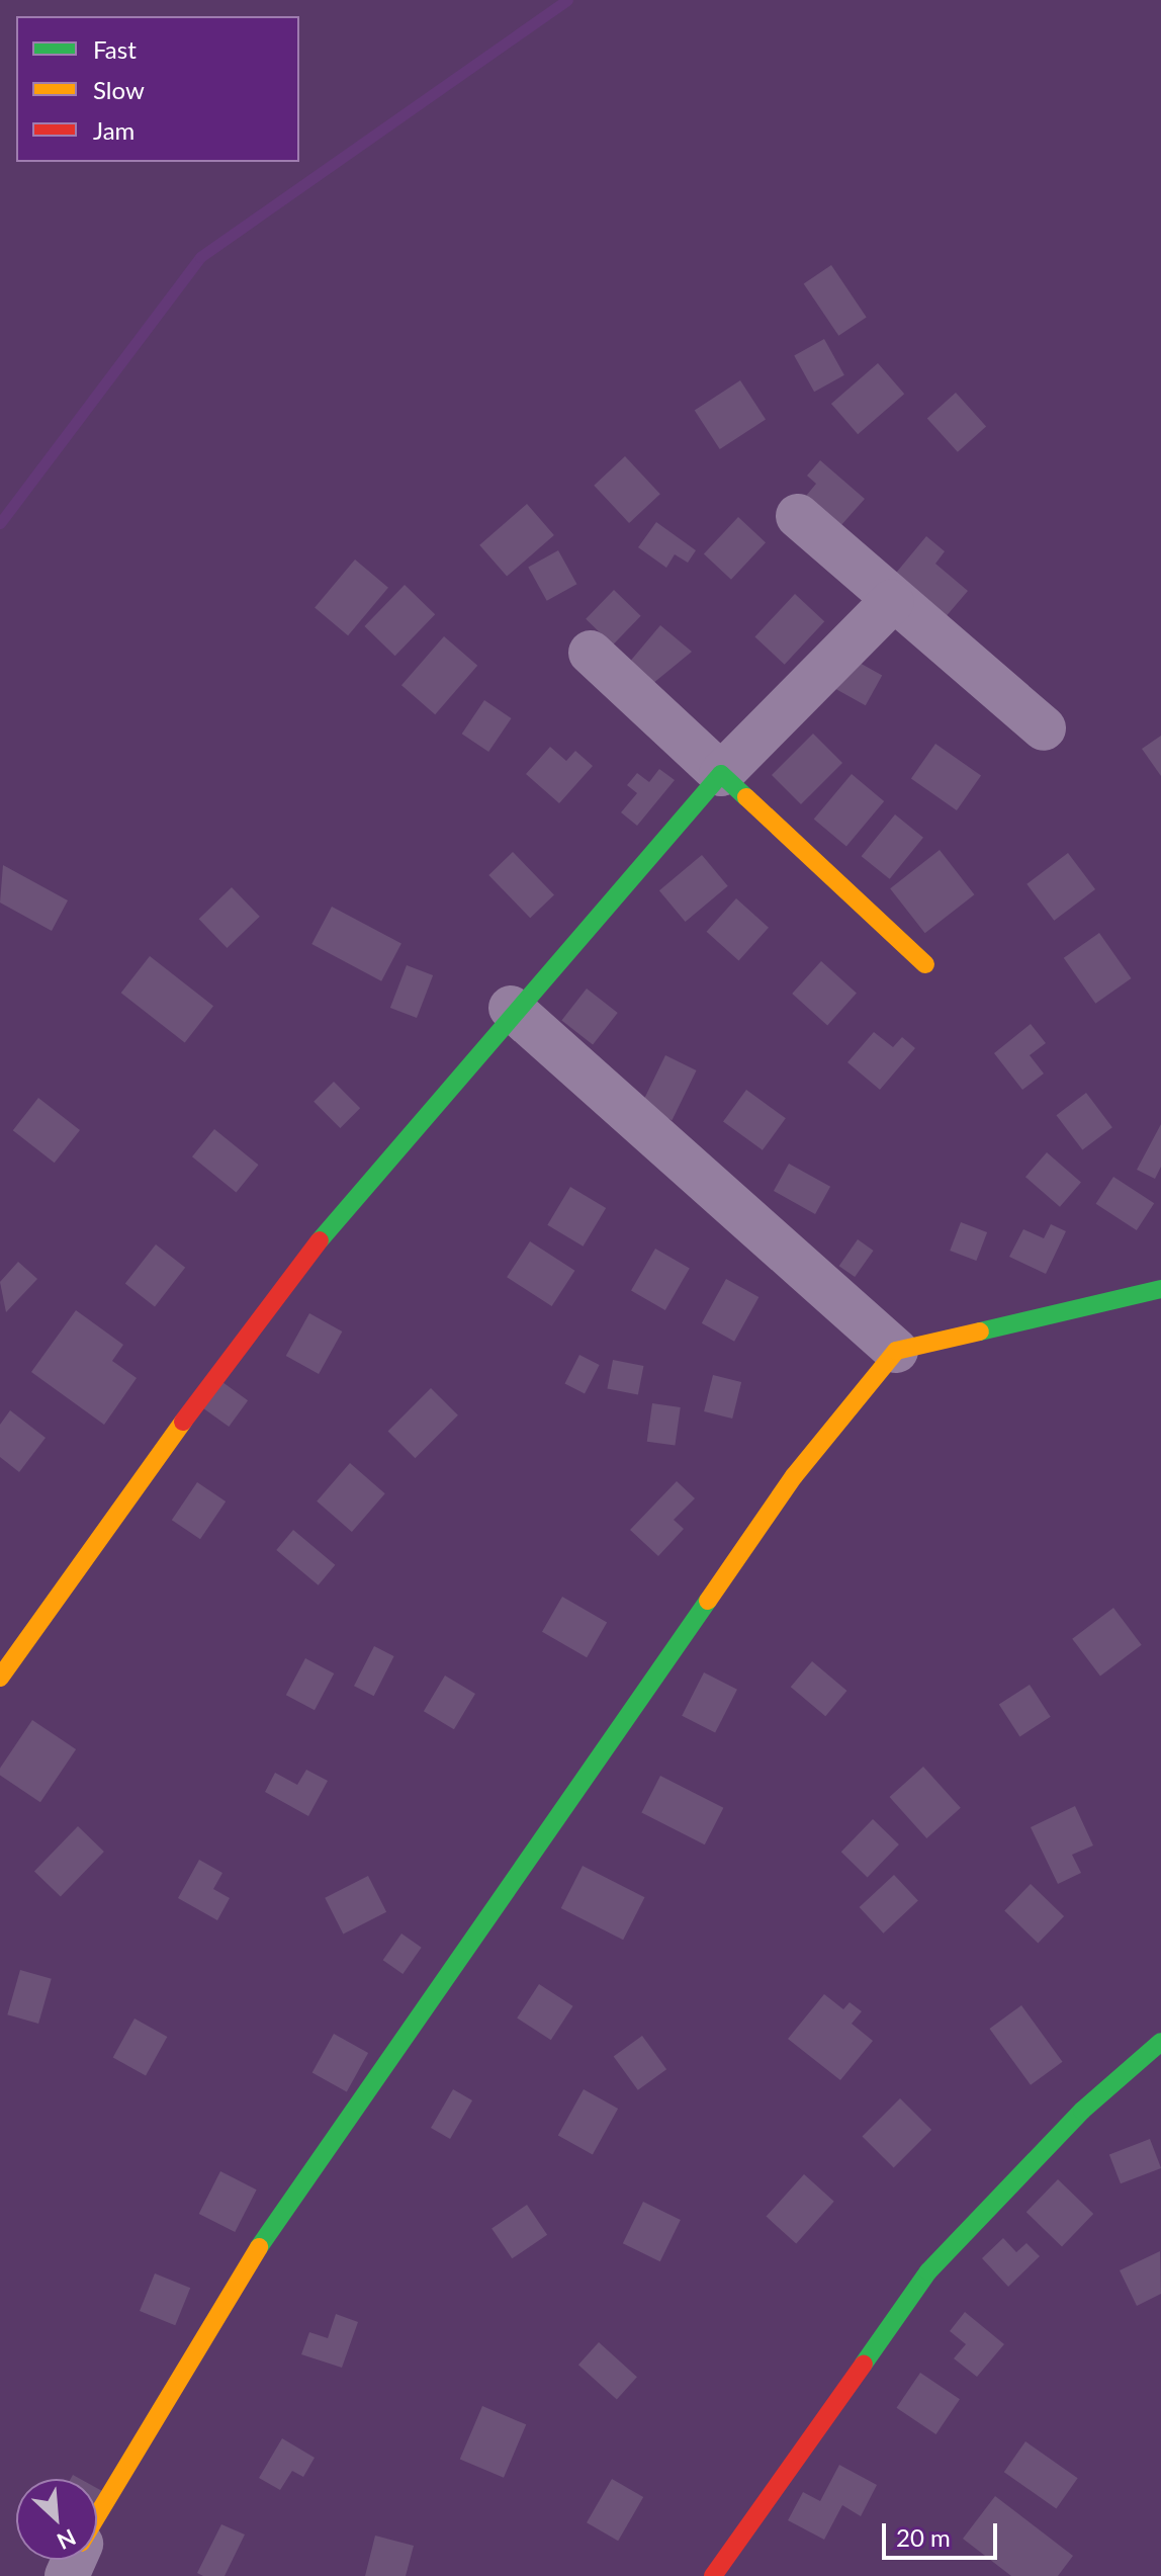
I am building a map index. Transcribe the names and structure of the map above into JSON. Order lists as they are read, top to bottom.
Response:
{
  "legend": ["Fast", "Slow", "Jam"],
  "scale_bar": "20 m",
  "north": "bottom right"
}
